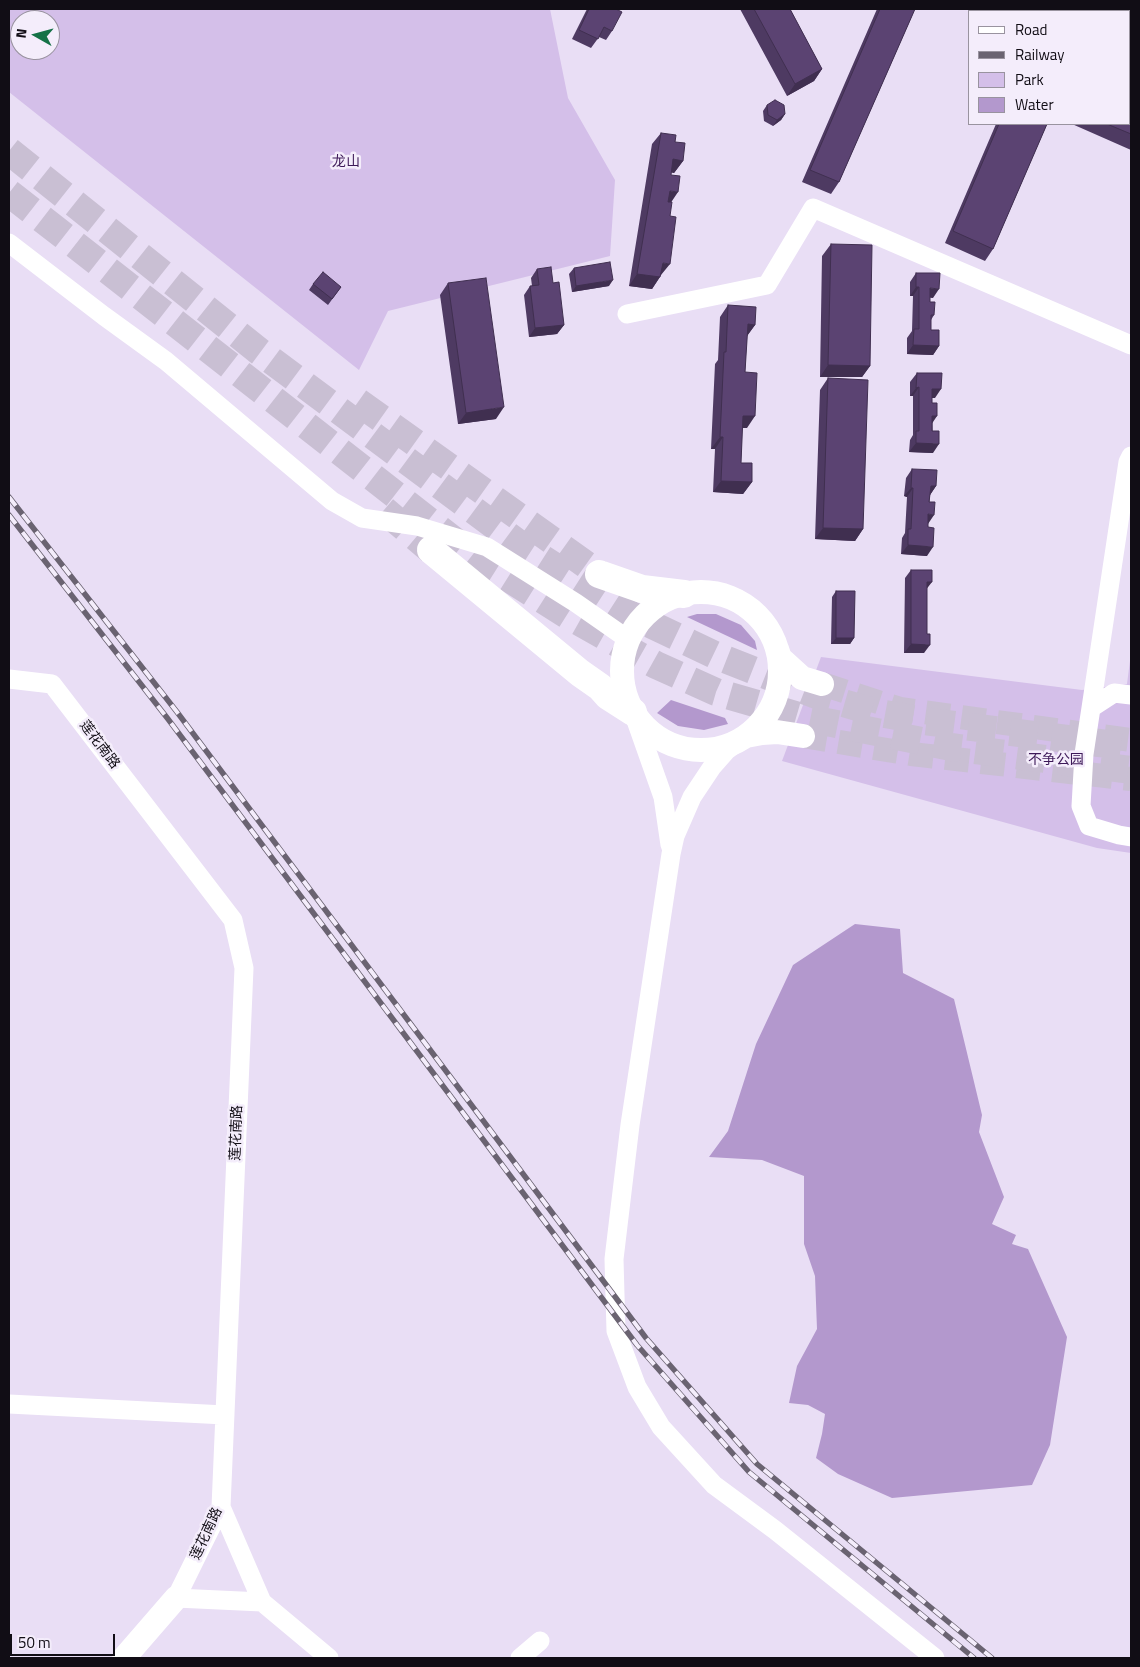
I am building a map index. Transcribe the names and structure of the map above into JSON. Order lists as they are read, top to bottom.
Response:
{
  "streets": {
    "main road": ["莲花南路"]
  },
  "parks": ["龙山", "不争公园"],
  "legend": [
    "Road",
    "Railway",
    "Park",
    "Water"
  ],
  "scale_bar": "50 m",
  "north": "left"
}
